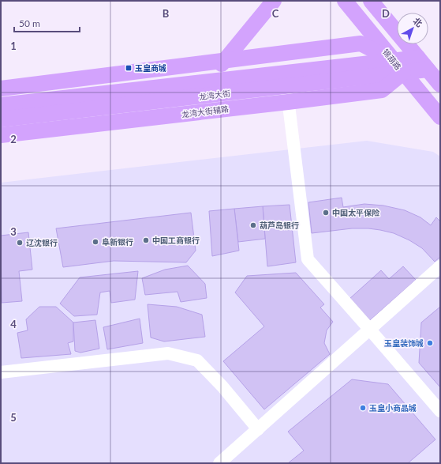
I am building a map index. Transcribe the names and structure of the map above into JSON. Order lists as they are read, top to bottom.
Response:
{
  "streets": {
    "main road": ["锦葫路", "龙湾大街", "龙湾大街辅路"]
  },
  "crossings": [
    ["锦葫路", "龙湾大街"],
    ["锦葫路", "龙湾大街辅路"],
    ["龙湾大街", "龙湾大街辅路"]
  ],
  "places": {
    "transit": ["玉皇商城"],
    "other": [
      "中国太平保险",
      "葫芦岛银行",
      "中国工商银行",
      "阜新银行",
      "辽沈银行",
      "玉皇装饰城",
      "玉皇小商品城"
    ]
  },
  "scale_bar": "50 m",
  "north": "top right",
  "grid": {
    "columns": ["B", "C", "D"],
    "rows": [
      "1",
      "2",
      "3",
      "4",
      "5"
    ]
  }
}
